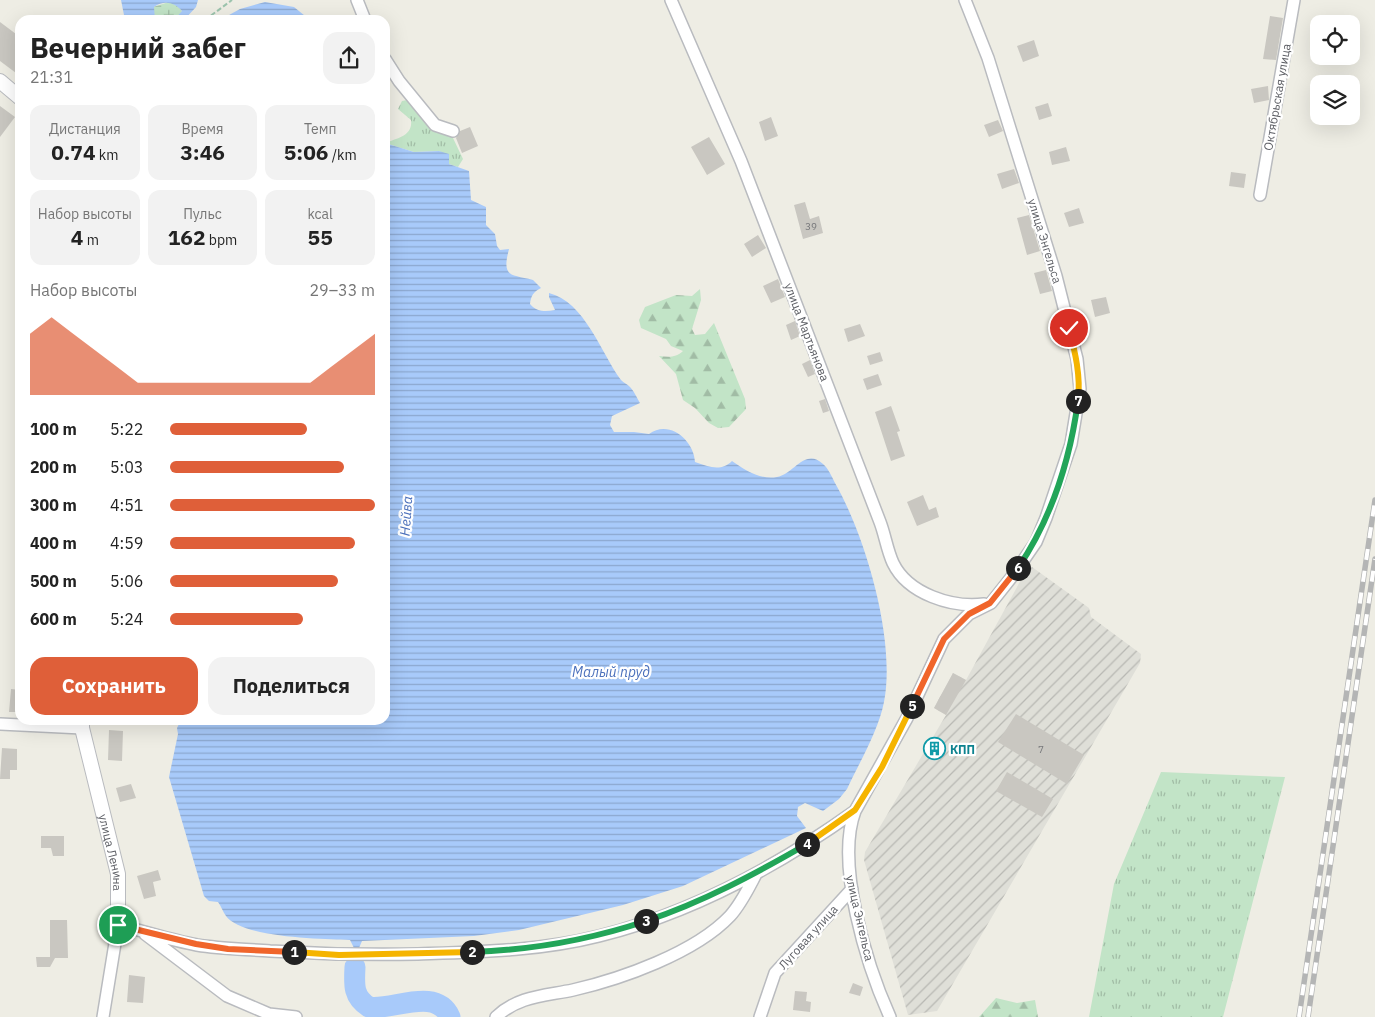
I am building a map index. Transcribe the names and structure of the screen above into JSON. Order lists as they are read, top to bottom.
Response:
{
  "streets": {
    "street": [
      "Октябрьская улица",
      "улица Энгельса",
      "улица Мартьянова",
      "улица Ленина",
      "Луговая улица"
    ]
  },
  "crossings": [
    ["улица Энгельса", "улица Мартьянова"],
    ["улица Энгельса", "Луговая улица"]
  ],
  "water": ["Нейва", "Малый пруд"],
  "places": {
    "building": ["КПП"]
  },
  "house_numbers": ["39", "7"],
  "page": {
    "heading": ["Вечерний забег", "21:31"],
    "stats": [
      ["Дистанция", "0.74 km"],
      ["Время", "3:46"],
      ["Темп", "5:06 /km"],
      ["Набор высоты", "4 m"],
      ["Пульс", "162 bpm"],
      ["kcal", "55"]
    ],
    "chart": ["Набор высоты", "29–33 m"],
    "pins": [
      "7",
      "6",
      "5",
      "4",
      "3",
      "1",
      "2"
    ],
    "list": [
      {
        "name": "100 m",
        "note": "5:22"
      },
      {
        "name": "200 m",
        "note": "5:03"
      },
      {
        "name": "300 m",
        "note": "4:51"
      },
      {
        "name": "400 m",
        "note": "4:59"
      },
      {
        "name": "500 m",
        "note": "5:06"
      },
      {
        "name": "600 m",
        "note": "5:24"
      }
    ],
    "buttons": ["Сохранить", "Поделиться"]
  }
}
